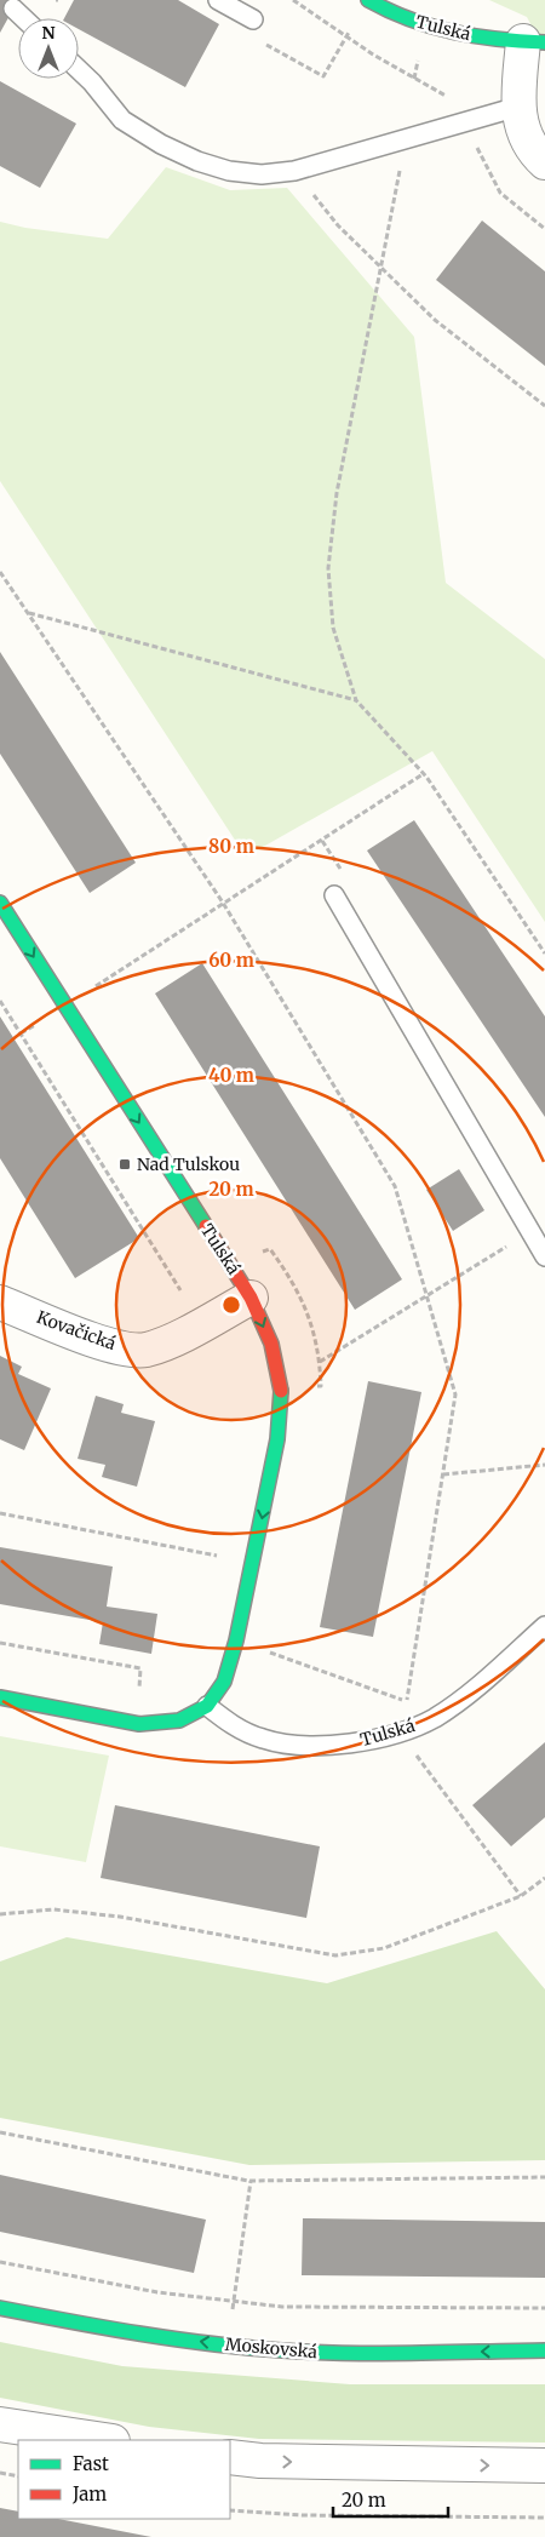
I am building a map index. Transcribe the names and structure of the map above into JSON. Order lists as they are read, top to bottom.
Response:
{
  "streets": {
    "street": ["Tulská", "Kovačická", "Moskovská"]
  },
  "crossings": [
    ["Tulská", "Kovačická"]
  ],
  "one_way": ["Tulská"],
  "places": {
    "transit": ["Nad Tulskou"]
  },
  "legend": ["Fast", "Jam"],
  "scale_bar": "20 m",
  "north": "top",
  "rings": [
    "80 m",
    "60 m",
    "40 m",
    "20 m"
  ]
}
